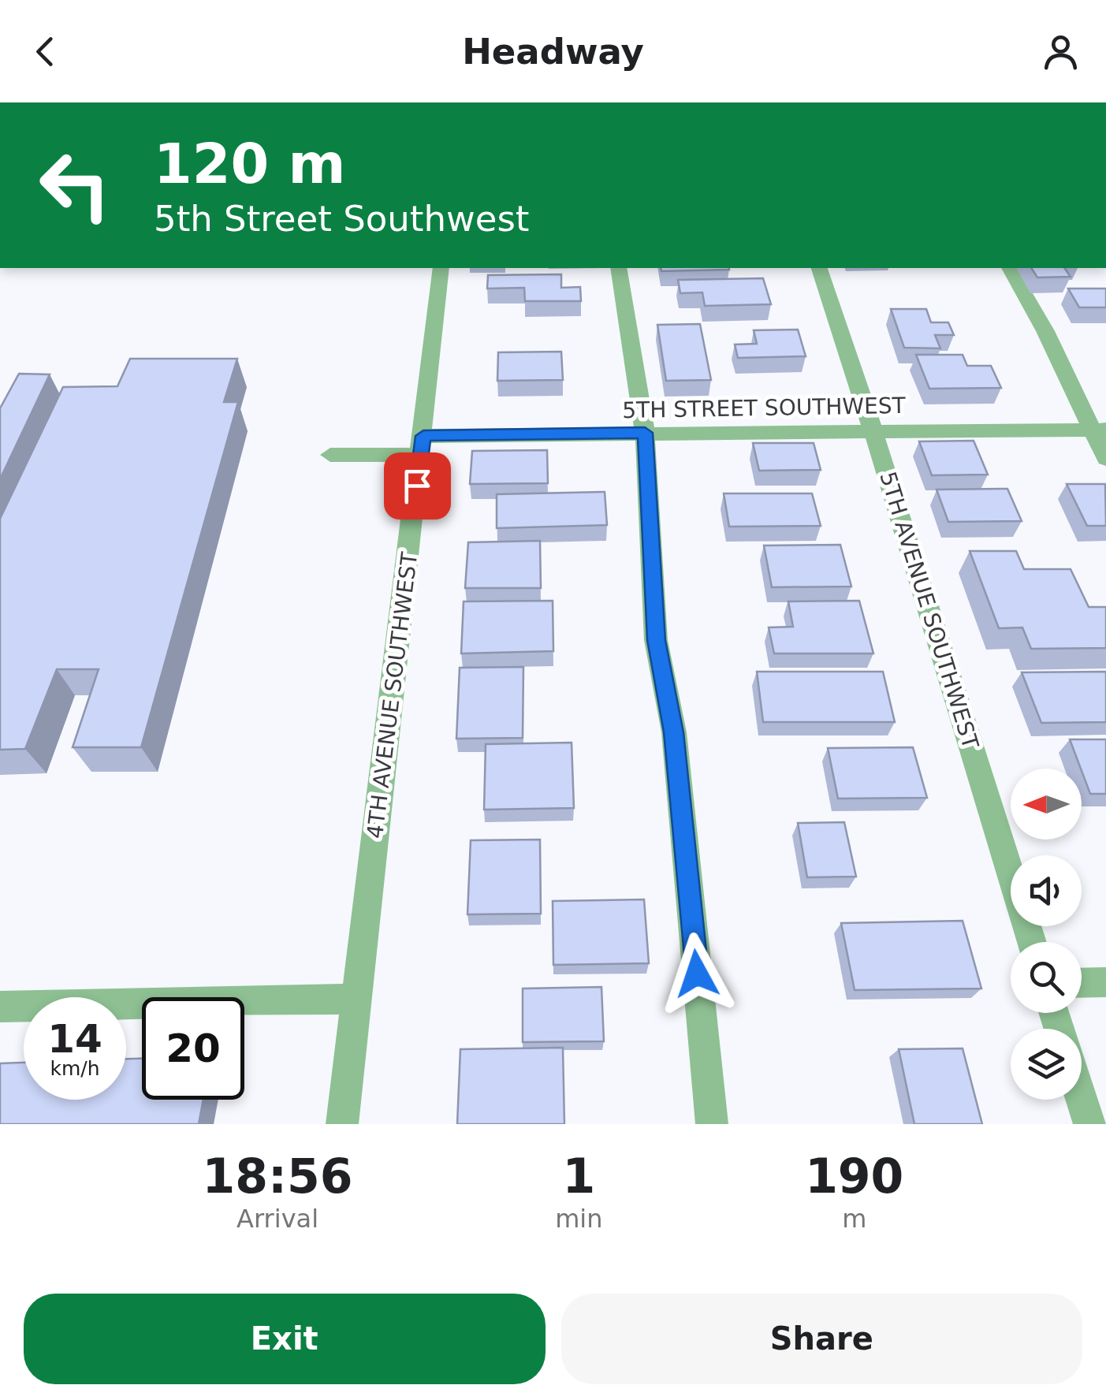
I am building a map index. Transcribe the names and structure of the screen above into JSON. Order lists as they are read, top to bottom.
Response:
{
  "streets": {
    "street": ["5TH STREET SOUTHWEST", "5TH AVENUE SOUTHWEST", "4TH AVENUE SOUTHWEST"]
  },
  "crossings": [
    ["5TH STREET SOUTHWEST", "5TH AVENUE SOUTHWEST"],
    ["5TH STREET SOUTHWEST", "4TH AVENUE SOUTHWEST"]
  ],
  "north": "left",
  "page": {
    "header": "Headway",
    "turn": ["120 m", "5th Street Southwest"],
    "speed": "14 km/h",
    "limit": "20",
    "eta": [
      "18:56",
      "Arrival",
      "1",
      "min",
      "190",
      "m"
    ],
    "buttons": ["Exit", "Share"]
  }
}
